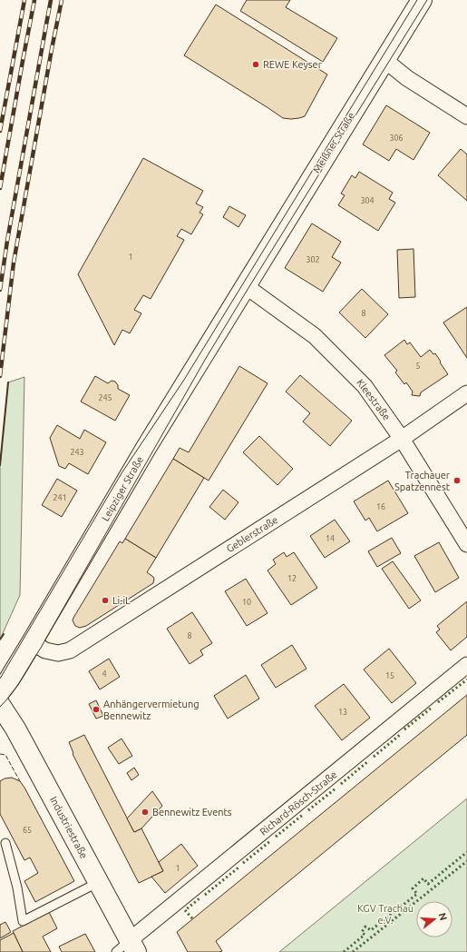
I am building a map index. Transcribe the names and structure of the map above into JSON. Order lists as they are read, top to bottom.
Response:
{
  "streets": {
    "main road": ["Meißner Straße", "Leipziger Straße", "Industriestraße"],
    "street": ["Kleestraße", "Geblerstraße", "Richard-Rösch-Straße"]
  },
  "crossings": [
    ["Meißner Straße", "Kleestraße"],
    ["Meißner Straße", "Leipziger Straße"],
    ["Kleestraße", "Leipziger Straße"],
    ["Kleestraße", "Geblerstraße"],
    ["Leipziger Straße", "Geblerstraße"],
    ["Richard-Rösch-Straße", "Industriestraße"]
  ],
  "parks": ["KGV Trachau e.V."],
  "places": [
    "REWE Keyser",
    "Trachauer Spatzennest",
    "Li-iL",
    "Anhängervermietung Bennewitz",
    "Bennewitz Events"
  ],
  "house_numbers": [
    "306",
    "304",
    "1",
    "302",
    "8",
    "5",
    "245",
    "243",
    "241",
    "16",
    "14",
    "12",
    "10",
    "8",
    "4",
    "15",
    "13",
    "65",
    "1"
  ],
  "north": "right"
}
